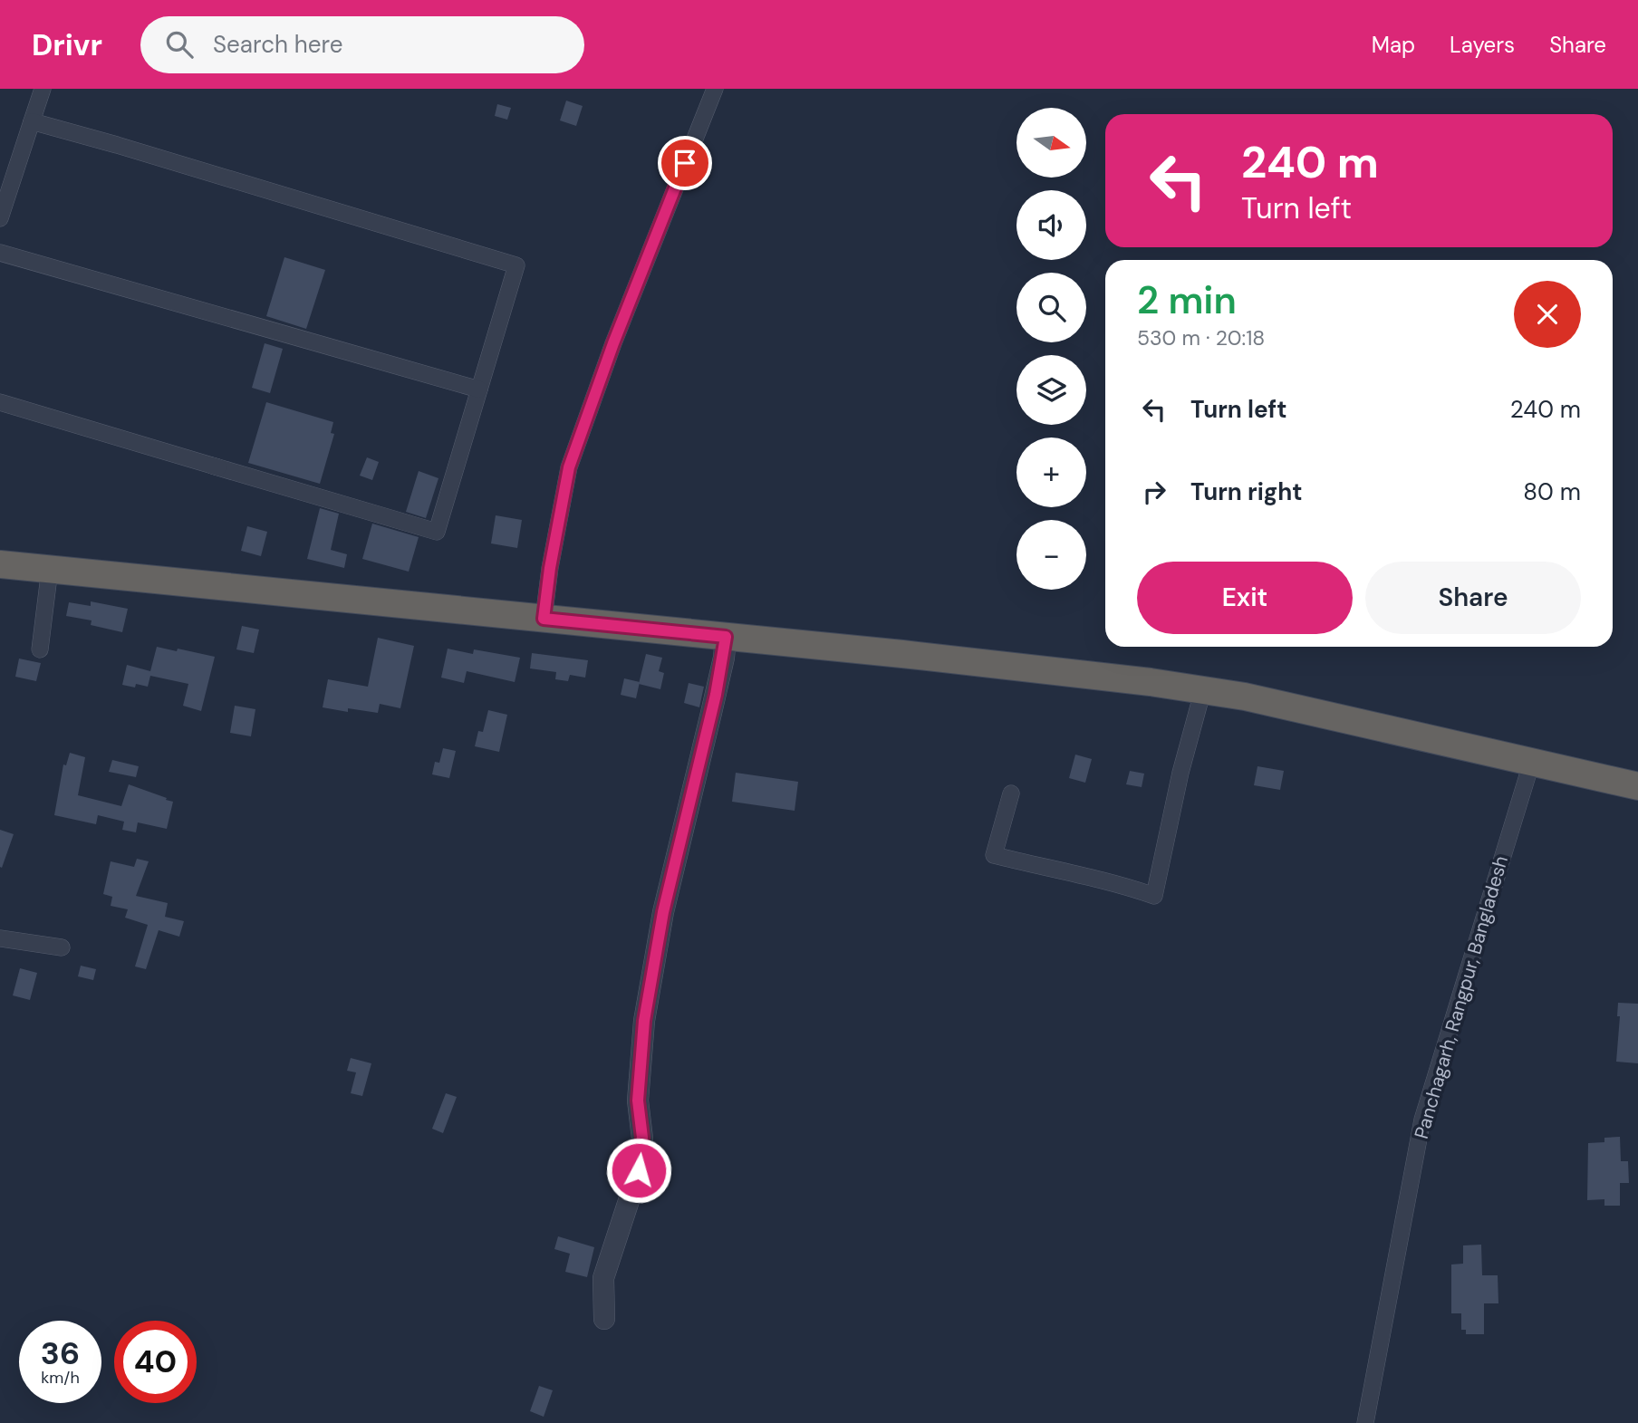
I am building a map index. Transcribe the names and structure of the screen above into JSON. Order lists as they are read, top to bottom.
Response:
{
  "streets": {
    "street": ["Panchagarh, Rangpur, Bangladesh"]
  },
  "north": "right",
  "page": {
    "header": "Drivr",
    "search": "Search here",
    "nav": ["Map", "Layers", "Share"],
    "map_buttons": ["+", "−"],
    "turn": ["240 m", "Turn left"],
    "heading": ["2 min", "530 m · 20:18"],
    "list": [
      {
        "name": "Turn left",
        "value": "240 m"
      },
      {
        "name": "Turn right",
        "value": "80 m"
      }
    ],
    "buttons": ["Exit", "Share"],
    "speed": "36 km/h",
    "limit": "40"
  }
}
